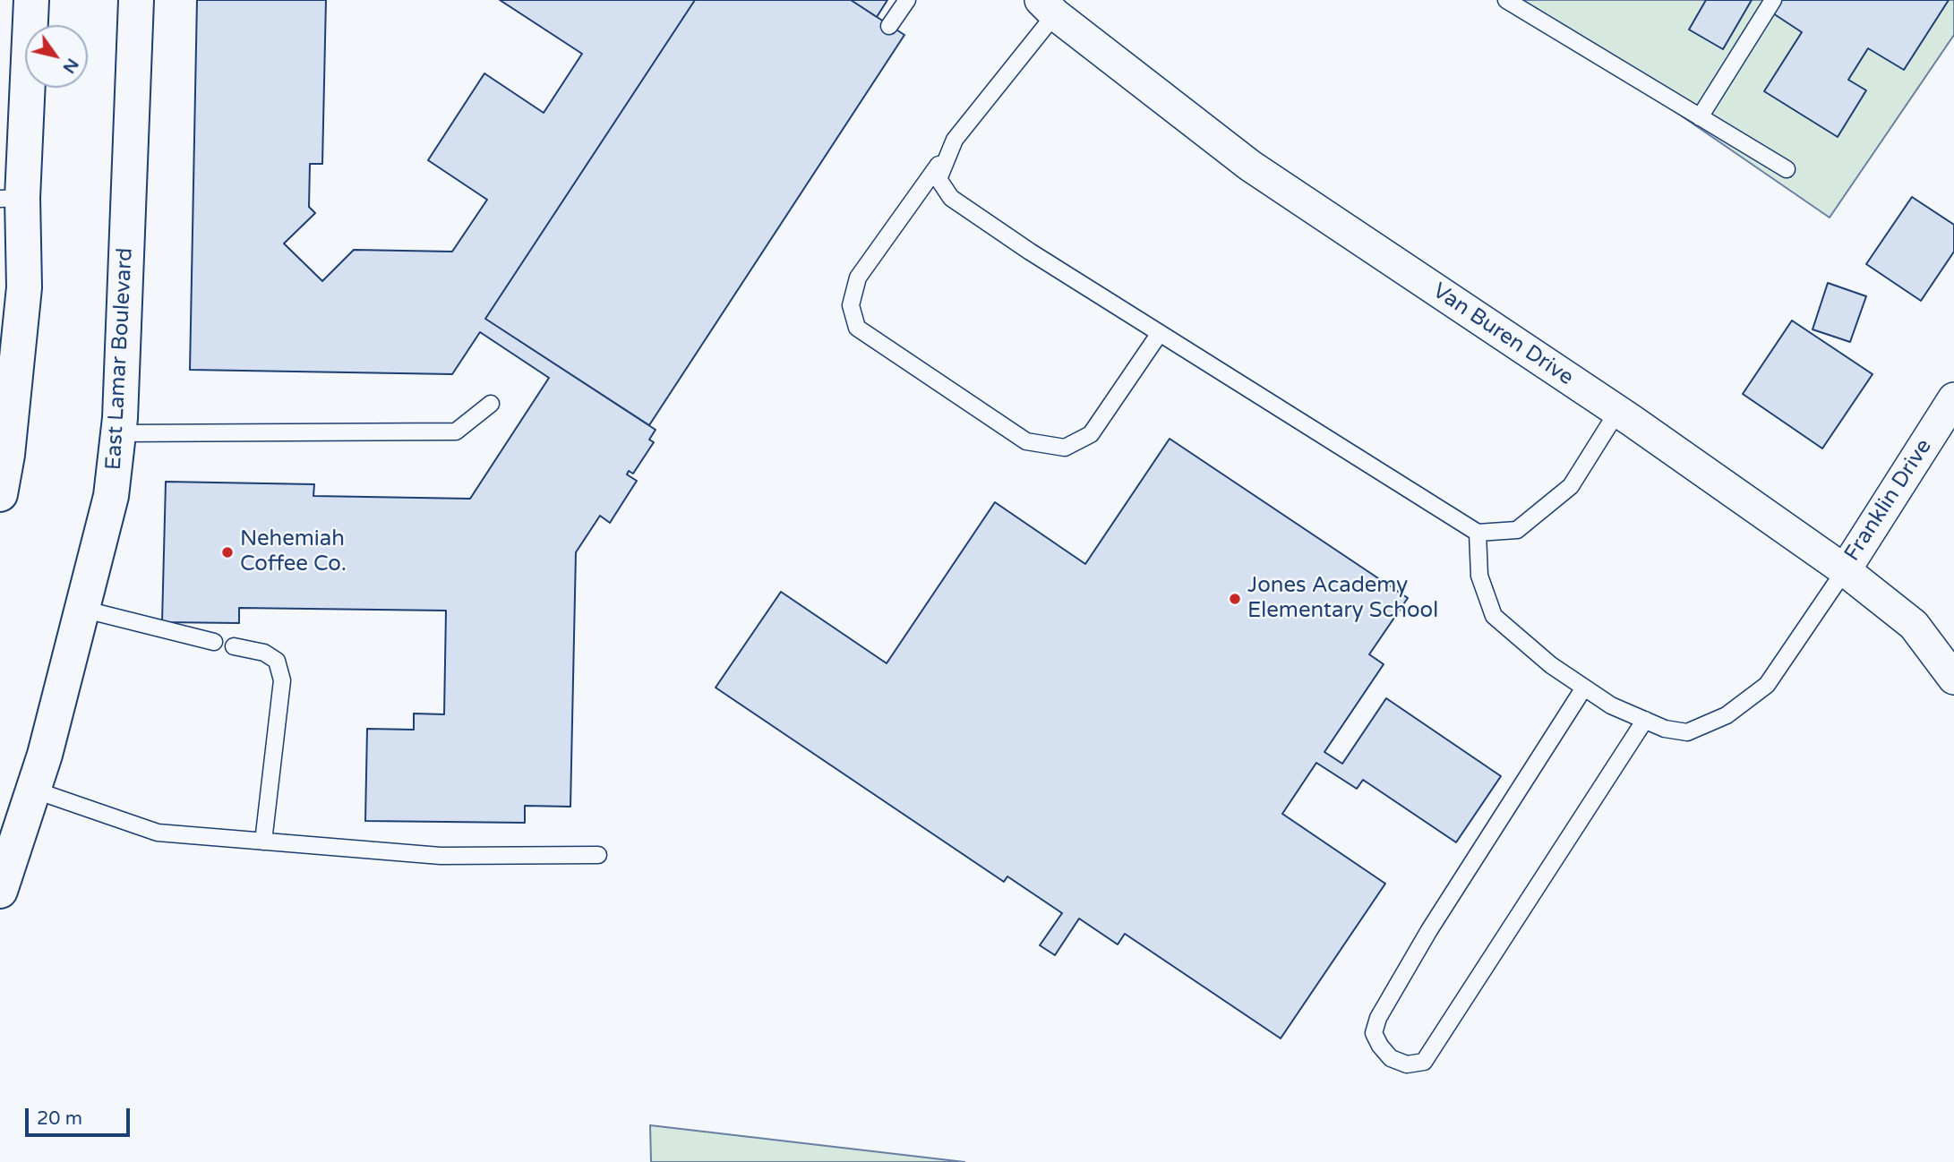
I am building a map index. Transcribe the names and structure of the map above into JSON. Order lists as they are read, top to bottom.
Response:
{
  "streets": {
    "main road": ["East Lamar Boulevard"],
    "street": ["Van Buren Drive", "Franklin Drive"]
  },
  "crossings": [
    ["Van Buren Drive", "Franklin Drive"]
  ],
  "places": ["Nehemiah Coffee Co.", "Jones Academy Elementary School"],
  "scale_bar": "20 m",
  "north": "bottom right"
}
